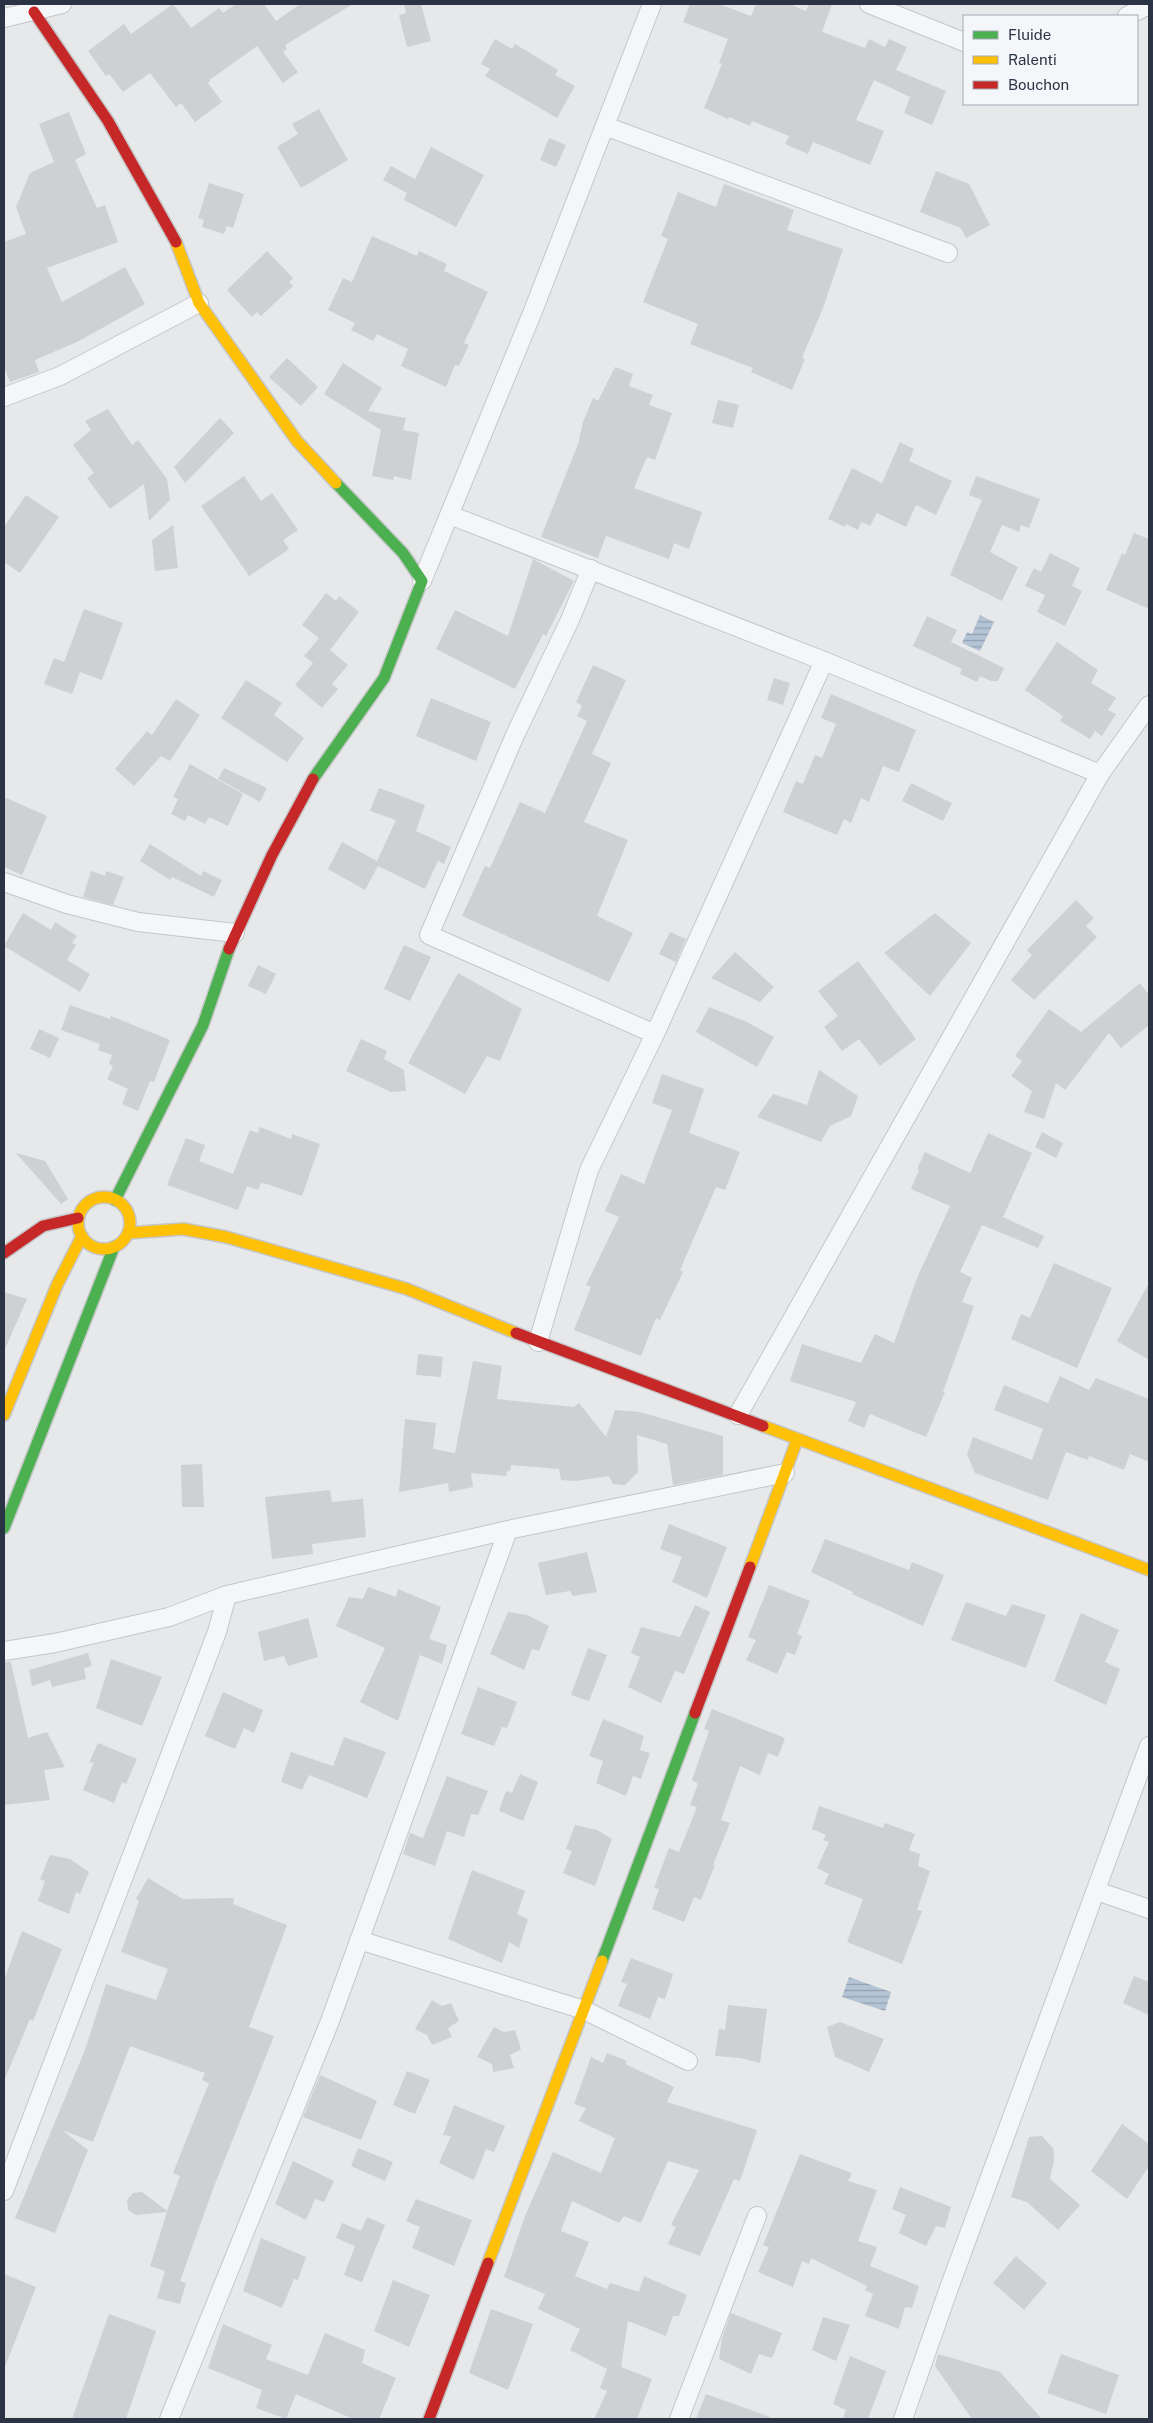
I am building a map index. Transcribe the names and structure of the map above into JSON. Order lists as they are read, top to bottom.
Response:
{
  "legend": ["Fluide", "Ralenti", "Bouchon"]
}
